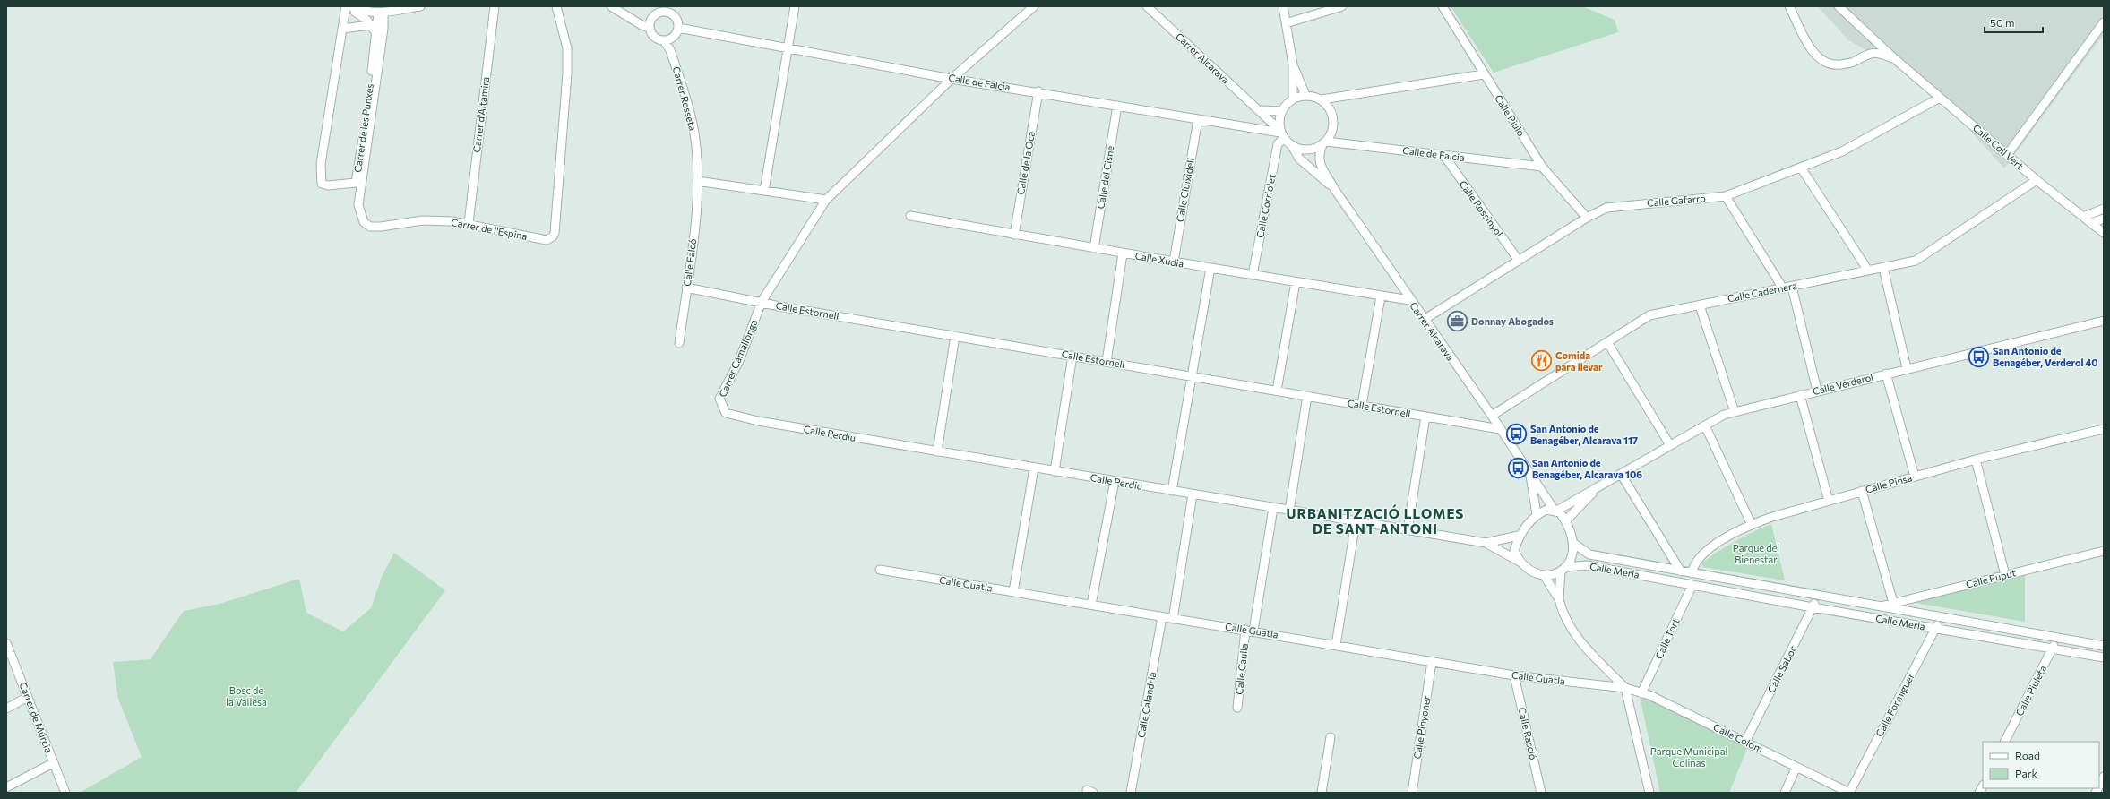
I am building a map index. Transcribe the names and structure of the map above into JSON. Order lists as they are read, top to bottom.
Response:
{
  "streets": {
    "street": [
      "Carrer Alcarava",
      "Calle de Falcia",
      "Carrer Rosseta",
      "Carrer d'Altamira",
      "Calle Piulo",
      "Carrer de les Punxes",
      "Calle Coll Vert",
      "Calle de la Oca",
      "Calle del Cisne",
      "Calle Cluixidell",
      "Calle Gafarro",
      "Calle Corriolet",
      "Calle Rossinyol",
      "Carrer de l'Espina",
      "Calle Xudia",
      "Calle Falcó",
      "Calle Cadernera",
      "Calle Estornell",
      "Carrer Camallonga",
      "Calle Verderol",
      "Calle Perdiu",
      "Calle Pinsa",
      "Calle Merla",
      "Calle Puput",
      "Calle Guatla",
      "Calle Tort",
      "Calle Caulla",
      "Calle Saboc",
      "Calle Piuleta",
      "Calle Calandria",
      "Calle Formiguer",
      "Carrer de Múrcia",
      "Calle Pinyoner",
      "Calle Rascló",
      "Calle Colom"
    ]
  },
  "crossings": [
    ["Carrer Alcarava", "Calle de Falcia"],
    ["Carrer Alcarava", "Calle Gafarro"],
    ["Carrer Alcarava", "Calle Corriolet"],
    ["Carrer Alcarava", "Calle Xudia"],
    ["Carrer Alcarava", "Calle Cadernera"],
    ["Carrer Alcarava", "Calle Estornell"],
    ["Carrer Alcarava", "Calle Verderol"],
    ["Carrer Alcarava", "Calle Perdiu"],
    ["Carrer Alcarava", "Calle Merla"],
    ["Calle de Falcia", "Carrer Rosseta"],
    ["Calle de Falcia", "Calle Piulo"],
    ["Calle de Falcia", "Calle de la Oca"],
    ["Calle de Falcia", "Calle del Cisne"],
    ["Calle de Falcia", "Calle Cluixidell"],
    ["Calle de Falcia", "Calle Corriolet"],
    ["Calle de Falcia", "Calle Rossinyol"],
    ["Carrer Rosseta", "Calle Falcó"],
    ["Carrer d'Altamira", "Carrer de l'Espina"],
    ["Calle Piulo", "Calle Gafarro"],
    ["Carrer de les Punxes", "Carrer de l'Espina"],
    ["Calle Coll Vert", "Calle Gafarro"],
    ["Calle Coll Vert", "Calle Cadernera"],
    ["Calle de la Oca", "Calle Xudia"],
    ["Calle del Cisne", "Calle Xudia"],
    ["Calle Cluixidell", "Calle Xudia"],
    ["Calle Gafarro", "Calle Rossinyol"],
    ["Calle Corriolet", "Calle Xudia"],
    ["Calle Falcó", "Calle Estornell"],
    ["Calle Estornell", "Carrer Camallonga"],
    ["Carrer Camallonga", "Calle Perdiu"],
    ["Calle Verderol", "Calle Perdiu"],
    ["Calle Verderol", "Calle Merla"],
    ["Calle Perdiu", "Calle Merla"],
    ["Calle Perdiu", "Calle Caulla"],
    ["Calle Pinsa", "Calle Merla"],
    ["Calle Merla", "Calle Puput"],
    ["Calle Merla", "Calle Tort"],
    ["Calle Merla", "Calle Saboc"],
    ["Calle Merla", "Calle Piuleta"],
    ["Calle Merla", "Calle Formiguer"],
    ["Calle Guatla", "Calle Caulla"],
    ["Calle Guatla", "Calle Calandria"],
    ["Calle Guatla", "Calle Pinyoner"],
    ["Calle Guatla", "Calle Rascló"],
    ["Calle Guatla", "Calle Colom"],
    ["Calle Tort", "Calle Colom"],
    ["Calle Saboc", "Calle Colom"],
    ["Calle Formiguer", "Calle Colom"]
  ],
  "districts": ["URBANITZACIÓ LLOMES DE SANT ANTONI"],
  "parks": ["Parque del Bienestar", "Bosc de la Vallesa", "Parque Municipal Colinas"],
  "places": {
    "office": ["Donnay Abogados"],
    "bus stop": ["San Antonio de Benagéber, Verderol 40", "San Antonio de Benagéber, Alcarava 117", "San Antonio de Benagéber, Alcarava 106"],
    "restaurant": ["Comida para llevar"]
  },
  "legend": ["Road", "Park"],
  "scale_bar": "50 m"
}
